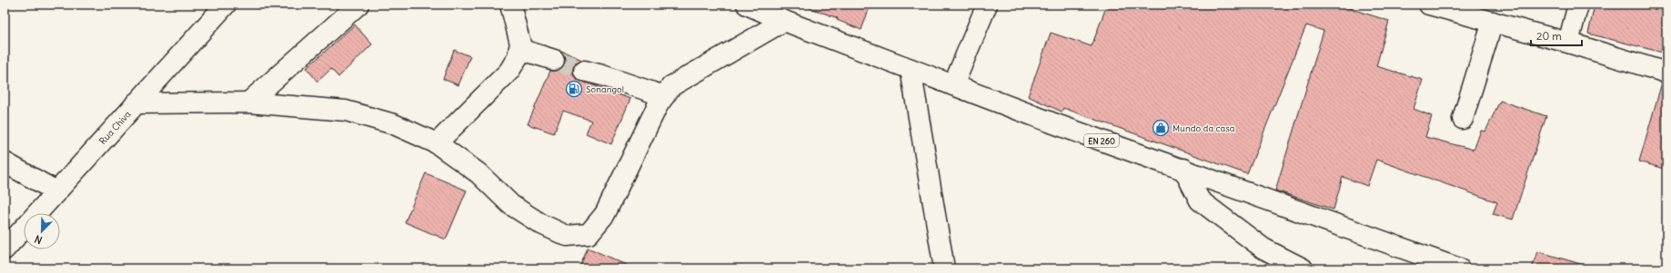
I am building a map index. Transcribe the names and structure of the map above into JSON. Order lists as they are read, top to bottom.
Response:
{
  "streets": {
    "street": ["Rua Chiva", "EN 260"]
  },
  "places": {
    "fuel station": ["Sonangol"],
    "shop": ["Mundo da casa"]
  },
  "scale_bar": "20 m",
  "north": "bottom left"
}
